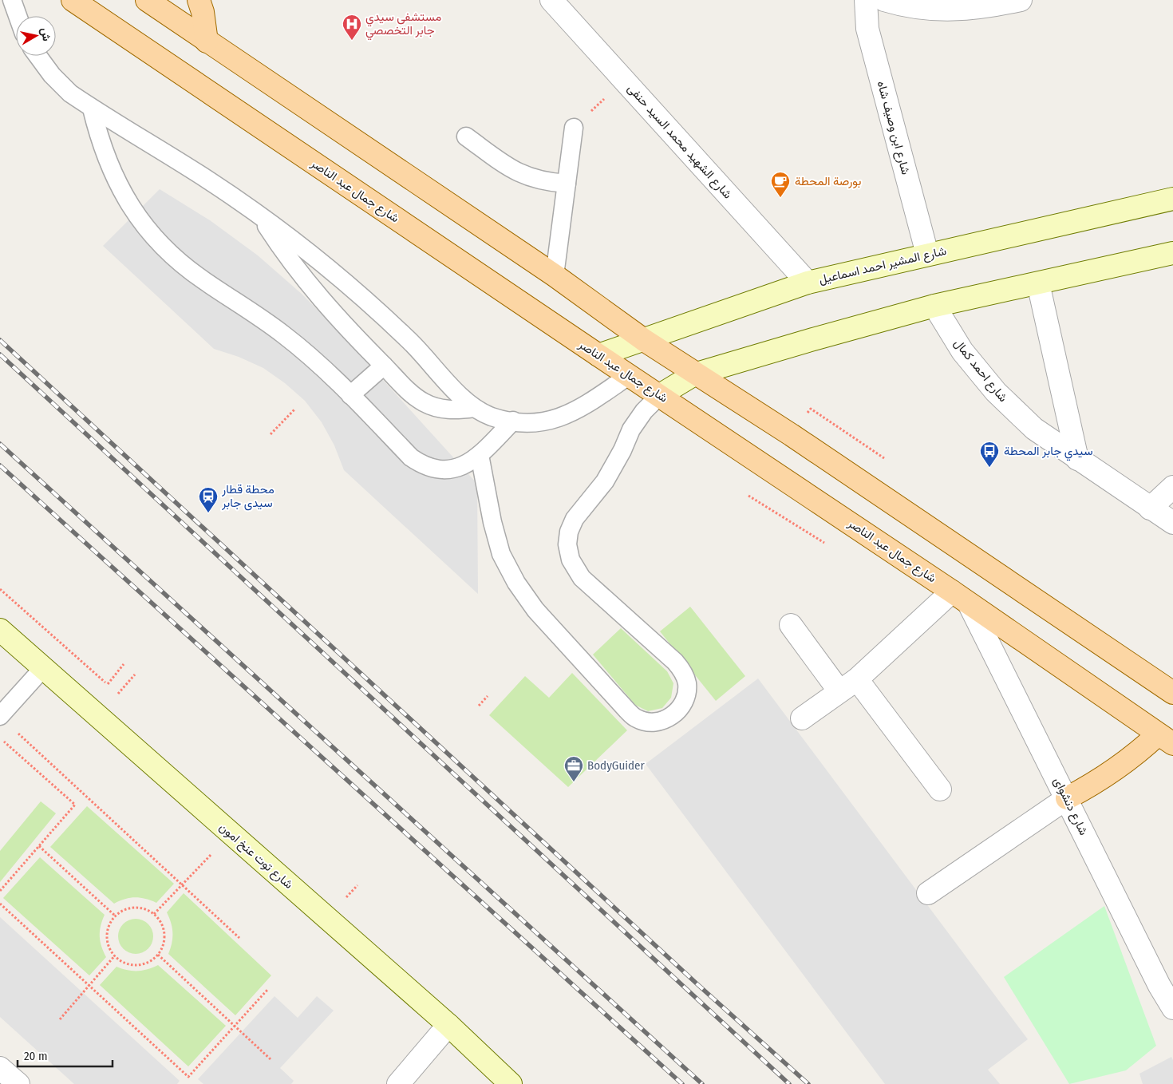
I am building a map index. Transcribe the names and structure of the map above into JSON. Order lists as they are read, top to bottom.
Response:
{
  "streets": {
    "main road": ["شارع جمال عبد الناصر", "شارع المشير احمد اسماعيل", "شارع توت عنخ امون"],
    "street": [
      "شارع ابن وصيف شاه",
      "شارع الشهيد محمد السيد حنفى",
      "شارع احمد كمال",
      "شارع دنشواى"
    ]
  },
  "crossings": [
    ["شارع ابن وصيف شاه", "شارع المشير احمد اسماعيل"],
    ["شارع الشهيد محمد السيد حنفى", "شارع المشير احمد اسماعيل"],
    ["شارع جمال عبد الناصر", "شارع المشير احمد اسماعيل"],
    ["شارع جمال عبد الناصر", "شارع دنشواى"]
  ],
  "places": {
    "hospital": ["مستشفى سيدي جابر التخصصي"],
    "cafe": ["بورصة المحطة"],
    "bus stop": ["سيدي جابر المحطة"],
    "station": ["محطة قطار سيدى جابر"],
    "office": ["BodyGuider"]
  },
  "scale_bar": "20 m",
  "north": "right"
}
